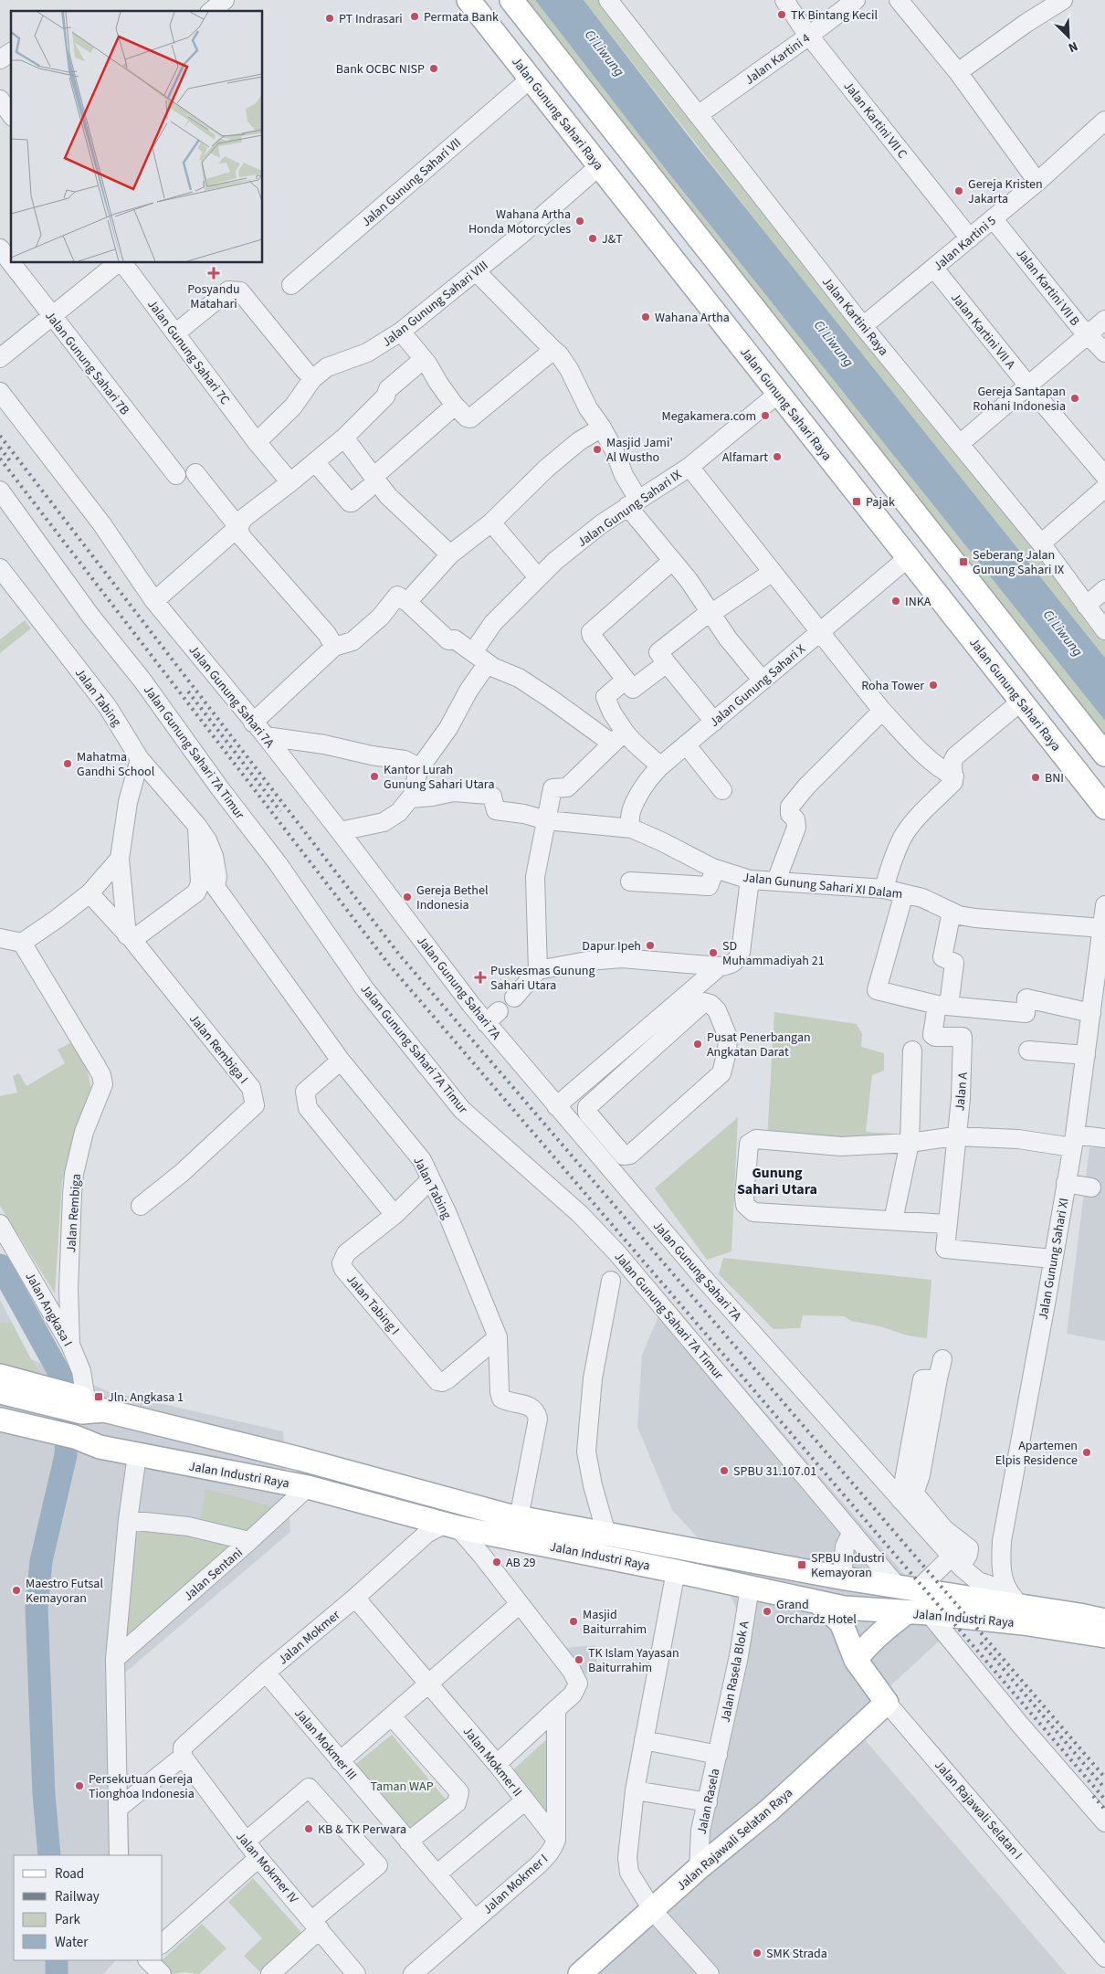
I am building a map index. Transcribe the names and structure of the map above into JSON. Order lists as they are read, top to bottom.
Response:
{
  "streets": {
    "main road": [
      "Jalan Gunung Sahari Raya",
      "Jalan Industri Raya",
      "Jalan Rajawali Selatan I",
      "Jalan Rajawali Selatan Raya"
    ],
    "street": [
      "Jalan Kartini 4",
      "Jalan Kartini VII C",
      "Jalan Gunung Sahari VII",
      "Jalan Kartini 5",
      "Jalan Kartini VII B",
      "Jalan Gunung Sahari VIII",
      "Jalan Kartini Raya",
      "Jalan Kartini VII A",
      "Jalan Gunung Sahari 7C",
      "Jalan Gunung Sahari 7B",
      "Jalan Gunung Sahari IX",
      "Jalan Gunung Sahari X",
      "Jalan Gunung Sahari 7A",
      "Jalan Tabing",
      "Jalan Gunung Sahari 7A Timur",
      "Jalan Gunung Sahari XI Dalam",
      "Jalan Rembiga I",
      "Jalan A",
      "Jalan Rembiga",
      "Jalan Gunung Sahari XI",
      "Jalan Tabing I",
      "Jalan Angkasa I",
      "Jalan Sentani",
      "Jalan Mokmer",
      "Jalan Rasela Blok A",
      "Jalan Mokmer III",
      "Jalan Mokmer II",
      "Jalan Rasela",
      "Jalan Mokmer IV",
      "Jalan Mokmer I"
    ]
  },
  "crossings": [
    ["Jalan Kartini 4", "Jalan Kartini VII C"],
    ["Jalan Kartini 4", "Jalan Kartini Raya"],
    ["Jalan Gunung Sahari Raya", "Jalan Gunung Sahari VII"],
    ["Jalan Gunung Sahari Raya", "Jalan Gunung Sahari VIII"],
    ["Jalan Gunung Sahari Raya", "Jalan Gunung Sahari IX"],
    ["Jalan Gunung Sahari Raya", "Jalan Gunung Sahari X"],
    ["Jalan Kartini VII C", "Jalan Kartini 5"],
    ["Jalan Kartini 5", "Jalan Kartini VII B"],
    ["Jalan Kartini 5", "Jalan Kartini Raya"],
    ["Jalan Kartini 5", "Jalan Kartini VII A"],
    ["Jalan Gunung Sahari VIII", "Jalan Gunung Sahari 7C"],
    ["Jalan Gunung Sahari X", "Jalan Gunung Sahari XI Dalam"],
    ["Jalan Tabing", "Jalan Tabing I"],
    ["Jalan Tabing", "Jalan Industri Raya"],
    ["Jalan Gunung Sahari 7A Timur", "Jalan Industri Raya"],
    ["Jalan Gunung Sahari XI Dalam", "Jalan Gunung Sahari XI"],
    ["Jalan A", "Jalan Gunung Sahari XI"],
    ["Jalan Rembiga", "Jalan Angkasa I"],
    ["Jalan Gunung Sahari XI", "Jalan Industri Raya"],
    ["Jalan Angkasa I", "Jalan Industri Raya"],
    ["Jalan Industri Raya", "Jalan Sentani"],
    ["Jalan Industri Raya", "Jalan Mokmer"],
    ["Jalan Industri Raya", "Jalan Rasela Blok A"],
    ["Jalan Industri Raya", "Jalan Rajawali Selatan I"],
    ["Jalan Mokmer", "Jalan Mokmer III"],
    ["Jalan Mokmer", "Jalan Mokmer II"],
    ["Jalan Mokmer", "Jalan Mokmer IV"],
    ["Jalan Rasela Blok A", "Jalan Rasela"],
    ["Jalan Mokmer III", "Jalan Mokmer I"],
    ["Jalan Mokmer II", "Jalan Mokmer I"],
    ["Jalan Rasela", "Jalan Rajawali Selatan Raya"],
    ["Jalan Rajawali Selatan I", "Jalan Rajawali Selatan Raya"]
  ],
  "districts": ["Gunung Sahari Utara"],
  "water": ["Ci Liwung"],
  "parks": ["Taman WAP"],
  "places": {
    "other": [
      "TK Bintang Kecil",
      "Permata Bank",
      "PT Indrasari",
      "Bank OCBC NISP",
      "Gereja Kristen Jakarta",
      "Wahana Artha Honda Motorcycles",
      "J&T",
      "Wahana Artha",
      "Gereja Santapan Rohani Indonesia",
      "Megakamera.com",
      "Masjid Jami' Al Wustho",
      "Alfamart",
      "INKA",
      "Roha Tower",
      "Mahatma Gandhi School",
      "Kantor Lurah Gunung Sahari Utara",
      "BNI",
      "Gereja Bethel Indonesia",
      "Dapur Ipeh",
      "SD Muhammadiyah 21",
      "Pusat Penerbangan Angkatan Darat",
      "Apartemen Elpis Residence",
      "SPBU 31.107.01",
      "AB 29",
      "Maestro Futsal Kemayoran",
      "Grand Orchardz Hotel",
      "Masjid Baiturrahim",
      "TK Islam Yayasan Baiturrahim",
      "Persekutuan Gereja Tionghoa Indonesia",
      "KB & TK Perwara",
      "SMK Strada"
    ],
    "health": ["Posyandu Matahari", "Puskesmas Gunung Sahari Utara"],
    "transit": [
      "Pajak",
      "Seberang Jalan Gunung Sahari IX",
      "Jln. Angkasa 1",
      "SPBU Industri Kemayoran"
    ]
  },
  "legend": [
    "Road",
    "Railway",
    "Park",
    "Water"
  ],
  "north": "bottom right"
}
